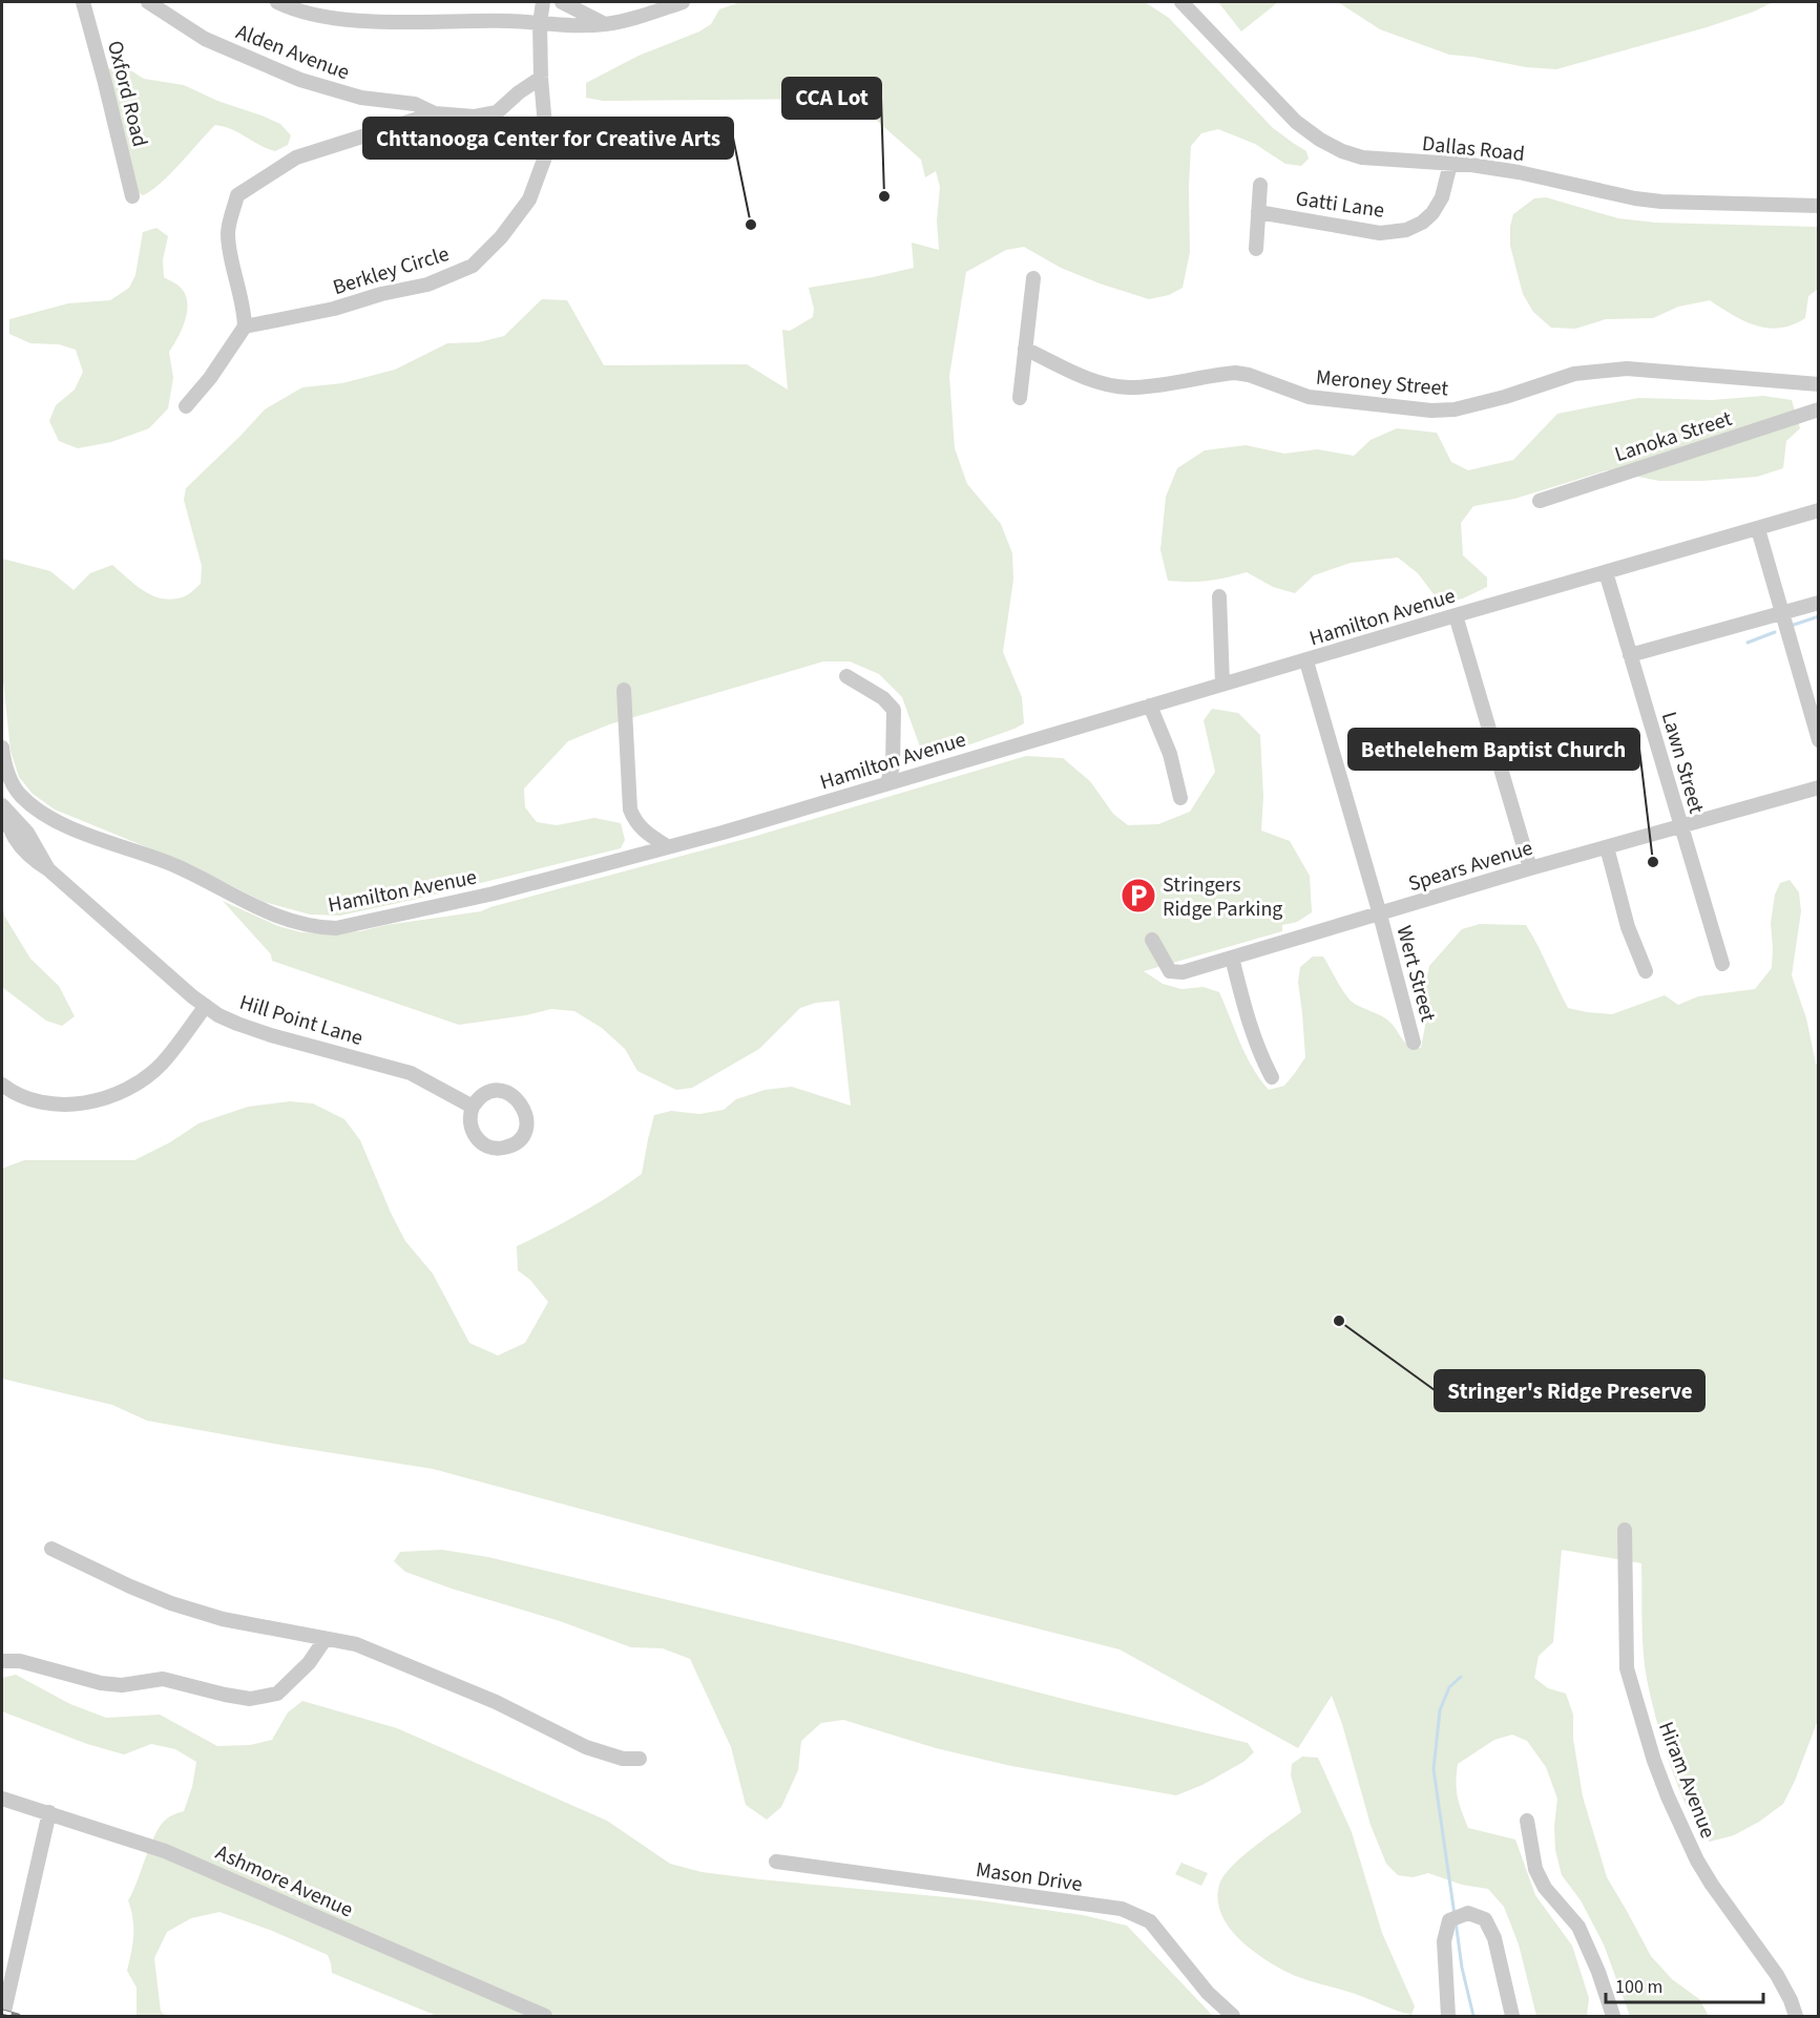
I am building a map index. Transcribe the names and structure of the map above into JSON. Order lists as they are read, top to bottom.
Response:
{
  "streets": {
    "street": [
      "Alden Avenue",
      "Oxford Road",
      "Dallas Road",
      "Gatti Lane",
      "Berkley Circle",
      "Meroney Street",
      "Lanoka Street",
      "Hamilton Avenue",
      "Lawn Street",
      "Spears Avenue",
      "Wert Street",
      "Hill Point Lane",
      "Hiram Avenue",
      "Mason Drive",
      "Ashmore Avenue"
    ]
  },
  "crossings": [
    ["Dallas Road", "Gatti Lane"],
    ["Hamilton Avenue", "Lawn Street"],
    ["Hamilton Avenue", "Wert Street"],
    ["Lawn Street", "Spears Avenue"],
    ["Spears Avenue", "Wert Street"]
  ],
  "places": {
    "other": [
      "CCA Lot",
      "Chttanooga Center for Creative Arts",
      "Bethelehem Baptist Church",
      "Stringer's Ridge Preserve"
    ],
    "parking": ["Stringers Ridge Parking"]
  },
  "scale_bar": "100 m"
}
